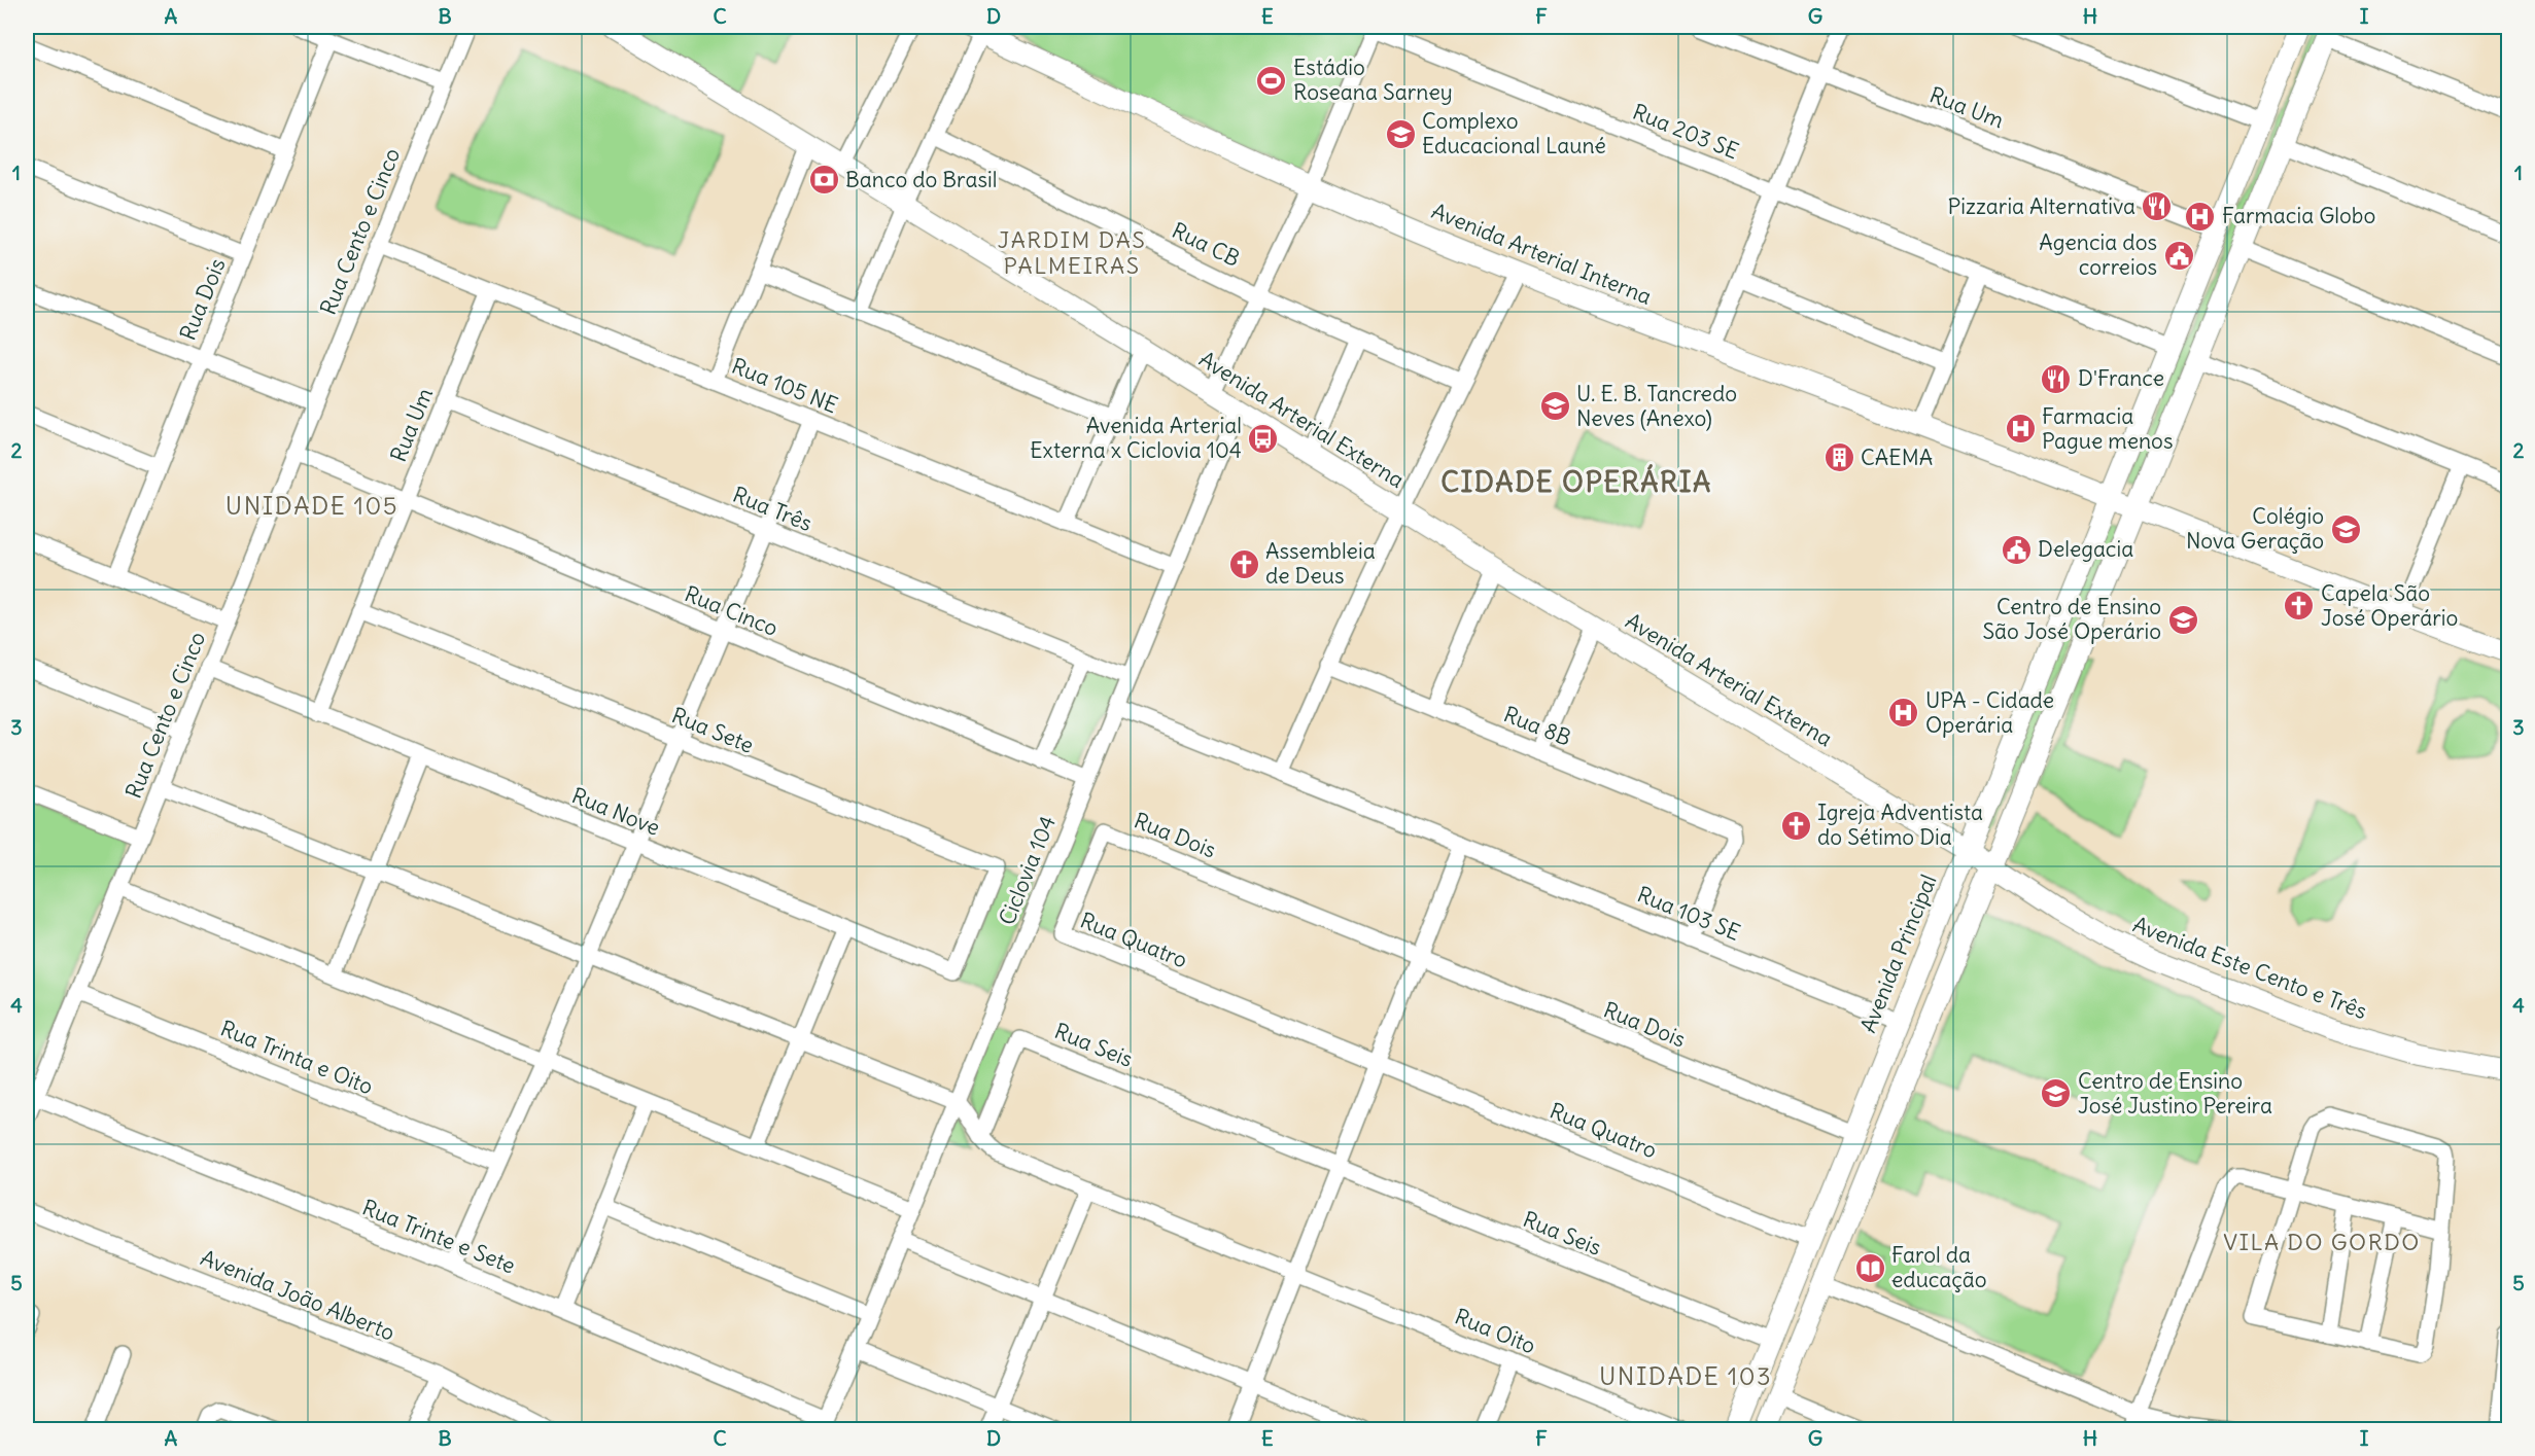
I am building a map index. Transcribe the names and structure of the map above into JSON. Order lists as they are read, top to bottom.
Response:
{
  "streets": {
    "main road": [
      "Avenida Arterial Interna",
      "Avenida Arterial Externa",
      "Avenida Principal",
      "Avenida Este Cento e Três"
    ],
    "street": [
      "Rua Um",
      "Rua 203 SE",
      "Rua Cento e Cinco",
      "Rua CB",
      "Rua Dois",
      "Rua 105 NE",
      "Rua Três",
      "Rua Cinco",
      "Rua 8B",
      "Rua Sete",
      "Rua Nove",
      "Ciclovia 104",
      "Rua 103 SE",
      "Rua Quatro",
      "Rua Seis",
      "Rua Trinta e Oito",
      "Rua Trinte e Sete",
      "Avenida João Alberto",
      "Rua Oito"
    ]
  },
  "crossings": [
    ["Rua Um", "Rua 105 NE"],
    ["Rua Um", "Rua Três"],
    ["Rua Um", "Rua Cinco"],
    ["Rua Um", "Rua Sete"],
    ["Rua Um", "Rua Nove"],
    ["Rua Um", "Avenida Principal"],
    ["Rua 203 SE", "Avenida Principal"],
    ["Rua Cento e Cinco", "Rua 105 NE"],
    ["Rua Cento e Cinco", "Rua Nove"],
    ["Rua Cento e Cinco", "Rua Trinta e Oito"],
    ["Rua Cento e Cinco", "Rua Trinte e Sete"],
    ["Avenida Arterial Interna", "Avenida Principal"],
    ["Rua Dois", "Rua Quatro"],
    ["Rua Dois", "Avenida Principal"],
    ["Rua 105 NE", "Ciclovia 104"],
    ["Avenida Arterial Externa", "Ciclovia 104"],
    ["Avenida Arterial Externa", "Avenida Principal"],
    ["Avenida Arterial Externa", "Avenida Este Cento e Três"],
    ["Rua Três", "Ciclovia 104"],
    ["Rua Cinco", "Ciclovia 104"],
    ["Rua 8B", "Rua 103 SE"],
    ["Rua Sete", "Rua Nove"],
    ["Ciclovia 104", "Rua 103 SE"],
    ["Ciclovia 104", "Rua Trinte e Sete"],
    ["Ciclovia 104", "Rua Oito"],
    ["Rua 103 SE", "Avenida Principal"],
    ["Rua Quatro", "Avenida Principal"],
    ["Avenida Principal", "Rua Seis"],
    ["Rua Seis", "Rua Oito"]
  ],
  "districts": [
    "JARDIM DAS PALMEIRAS",
    "CIDADE OPERÁRIA",
    "UNIDADE 105",
    "VILA DO GORDO",
    "UNIDADE 103"
  ],
  "places": {
    "sports": ["Estádio Roseana Sarney"],
    "school or university": [
      "Complexo Educacional Launé",
      "U. E. B. Tancredo Neves (Anexo)",
      "Colégio Nova Geração",
      "Centro de Ensino São José Operário",
      "Centro de Ensino José Justino Pereira"
    ],
    "bank": ["Banco do Brasil"],
    "restaurant": ["Pizzaria Alternativa", "D'France"],
    "hospital": ["Farmacia Globo", "Farmacia Pague menos", "UPA - Cidade Operária"],
    "public building": ["Agencia dos correios", "Delegacia"],
    "bus stop": ["Avenida Arterial Externa x Ciclovia 104"],
    "building": ["CAEMA"],
    "church": ["Assembleia de Deus", "Capela São José Operário", "Igreja Adventista do Sétimo Dia"],
    "library": ["Farol da educação"]
  },
  "grid": {
    "columns": [
      "A",
      "B",
      "C",
      "D",
      "E",
      "F",
      "G",
      "H",
      "I"
    ],
    "rows": [
      "1",
      "2",
      "3",
      "4",
      "5"
    ]
  }
}
